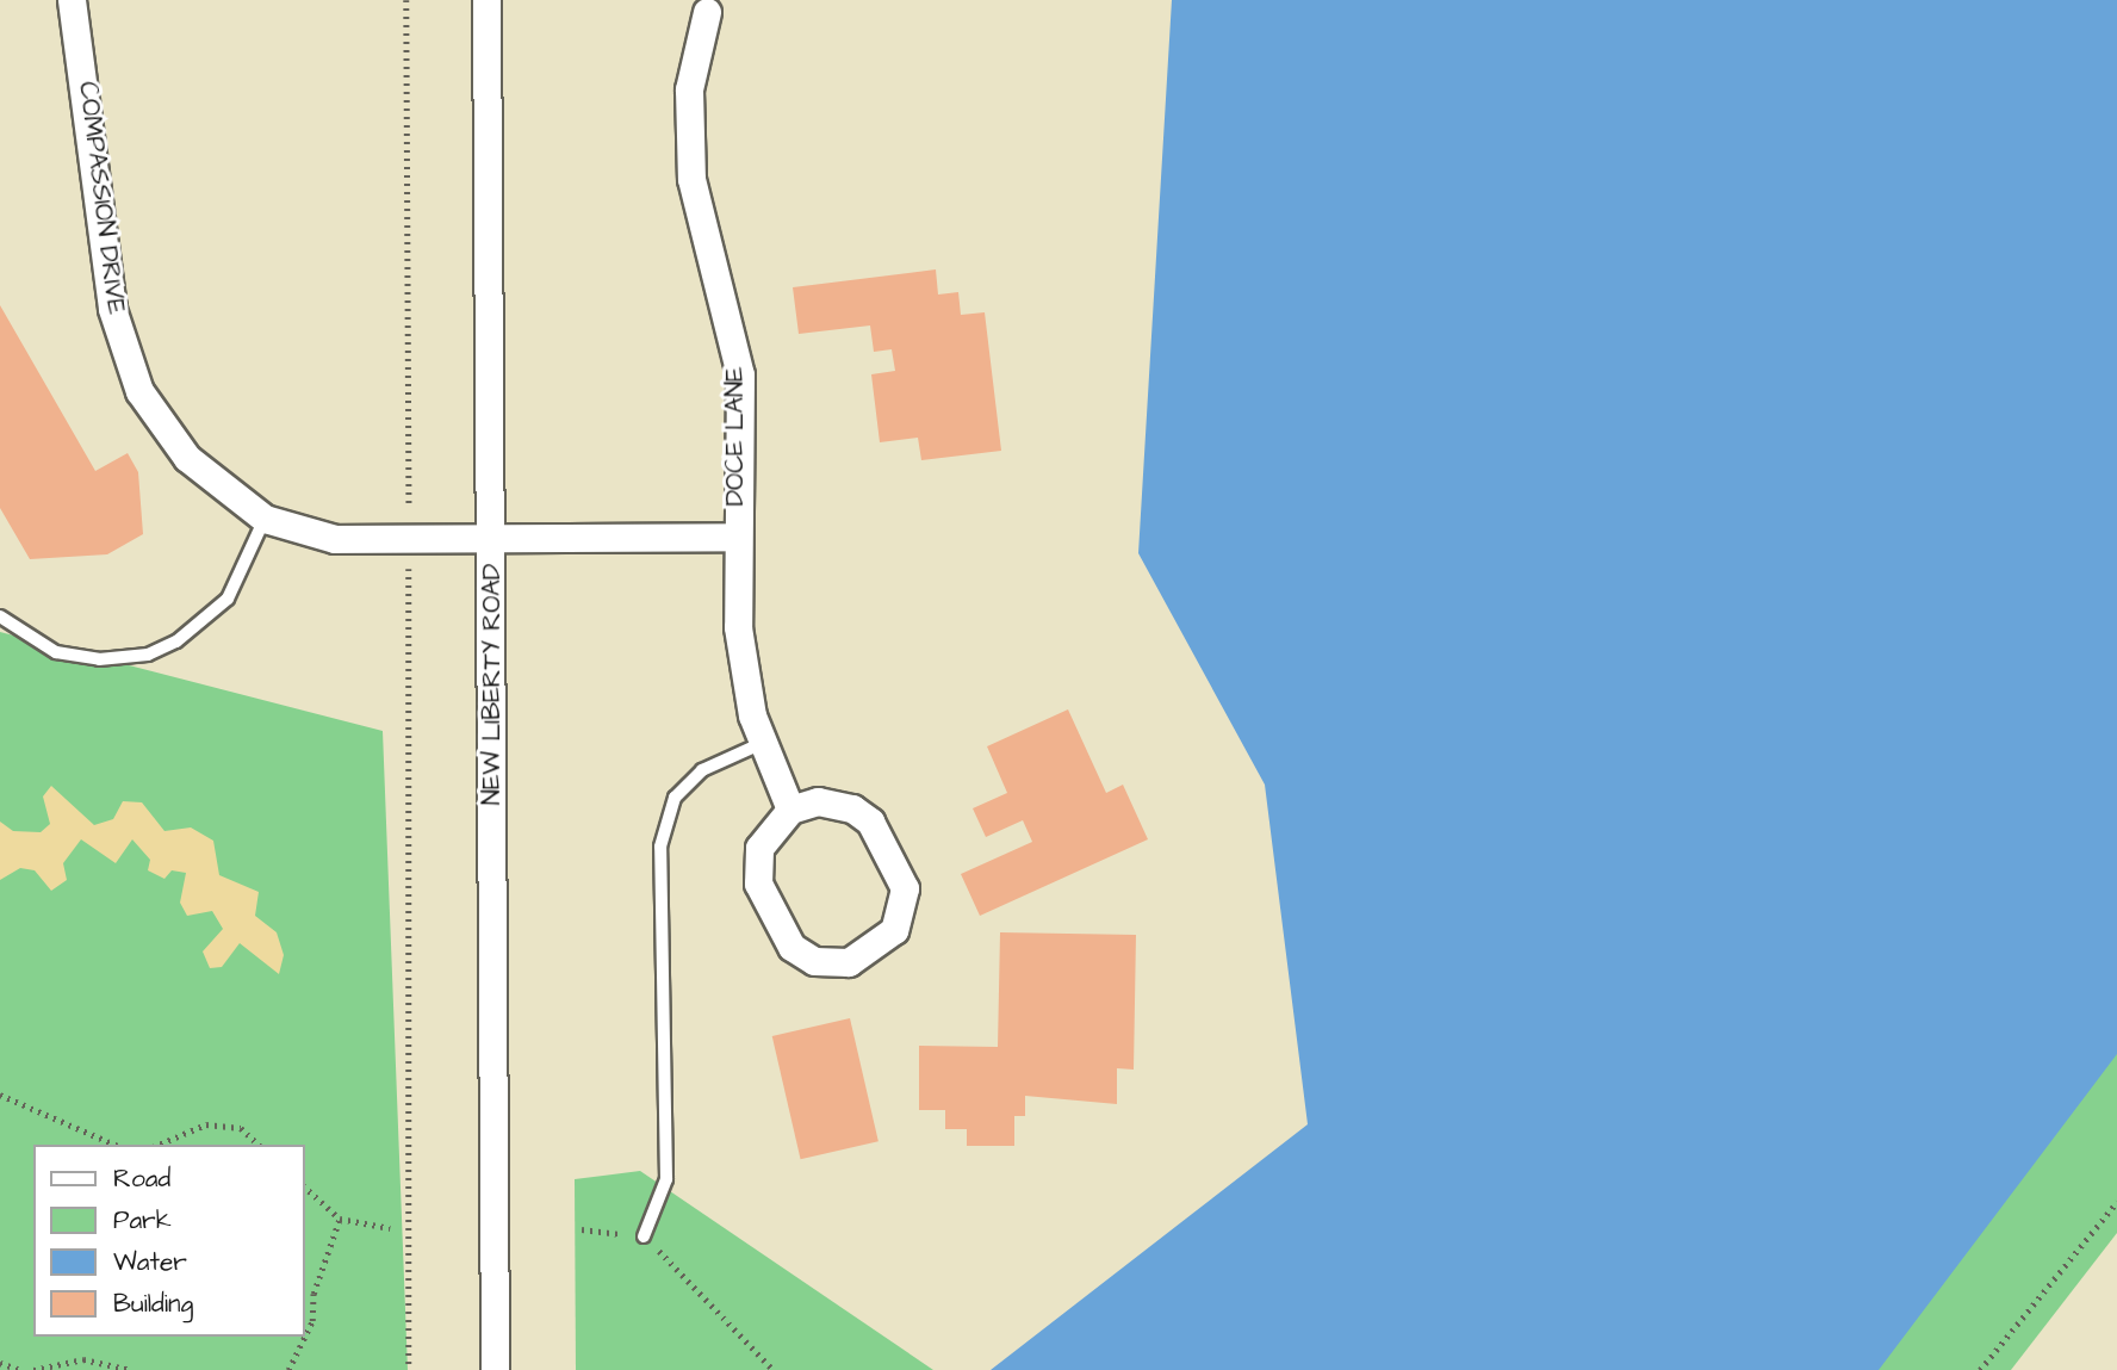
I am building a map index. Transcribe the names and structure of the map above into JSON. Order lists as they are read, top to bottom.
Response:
{
  "streets": {
    "street": ["COMPASSION DRIVE", "DOCE LANE", "NEW LIBERTY ROAD"]
  },
  "crossings": [
    ["COMPASSION DRIVE", "DOCE LANE"],
    ["COMPASSION DRIVE", "NEW LIBERTY ROAD"]
  ],
  "legend": [
    "Road",
    "Park",
    "Water",
    "Building"
  ]
}
